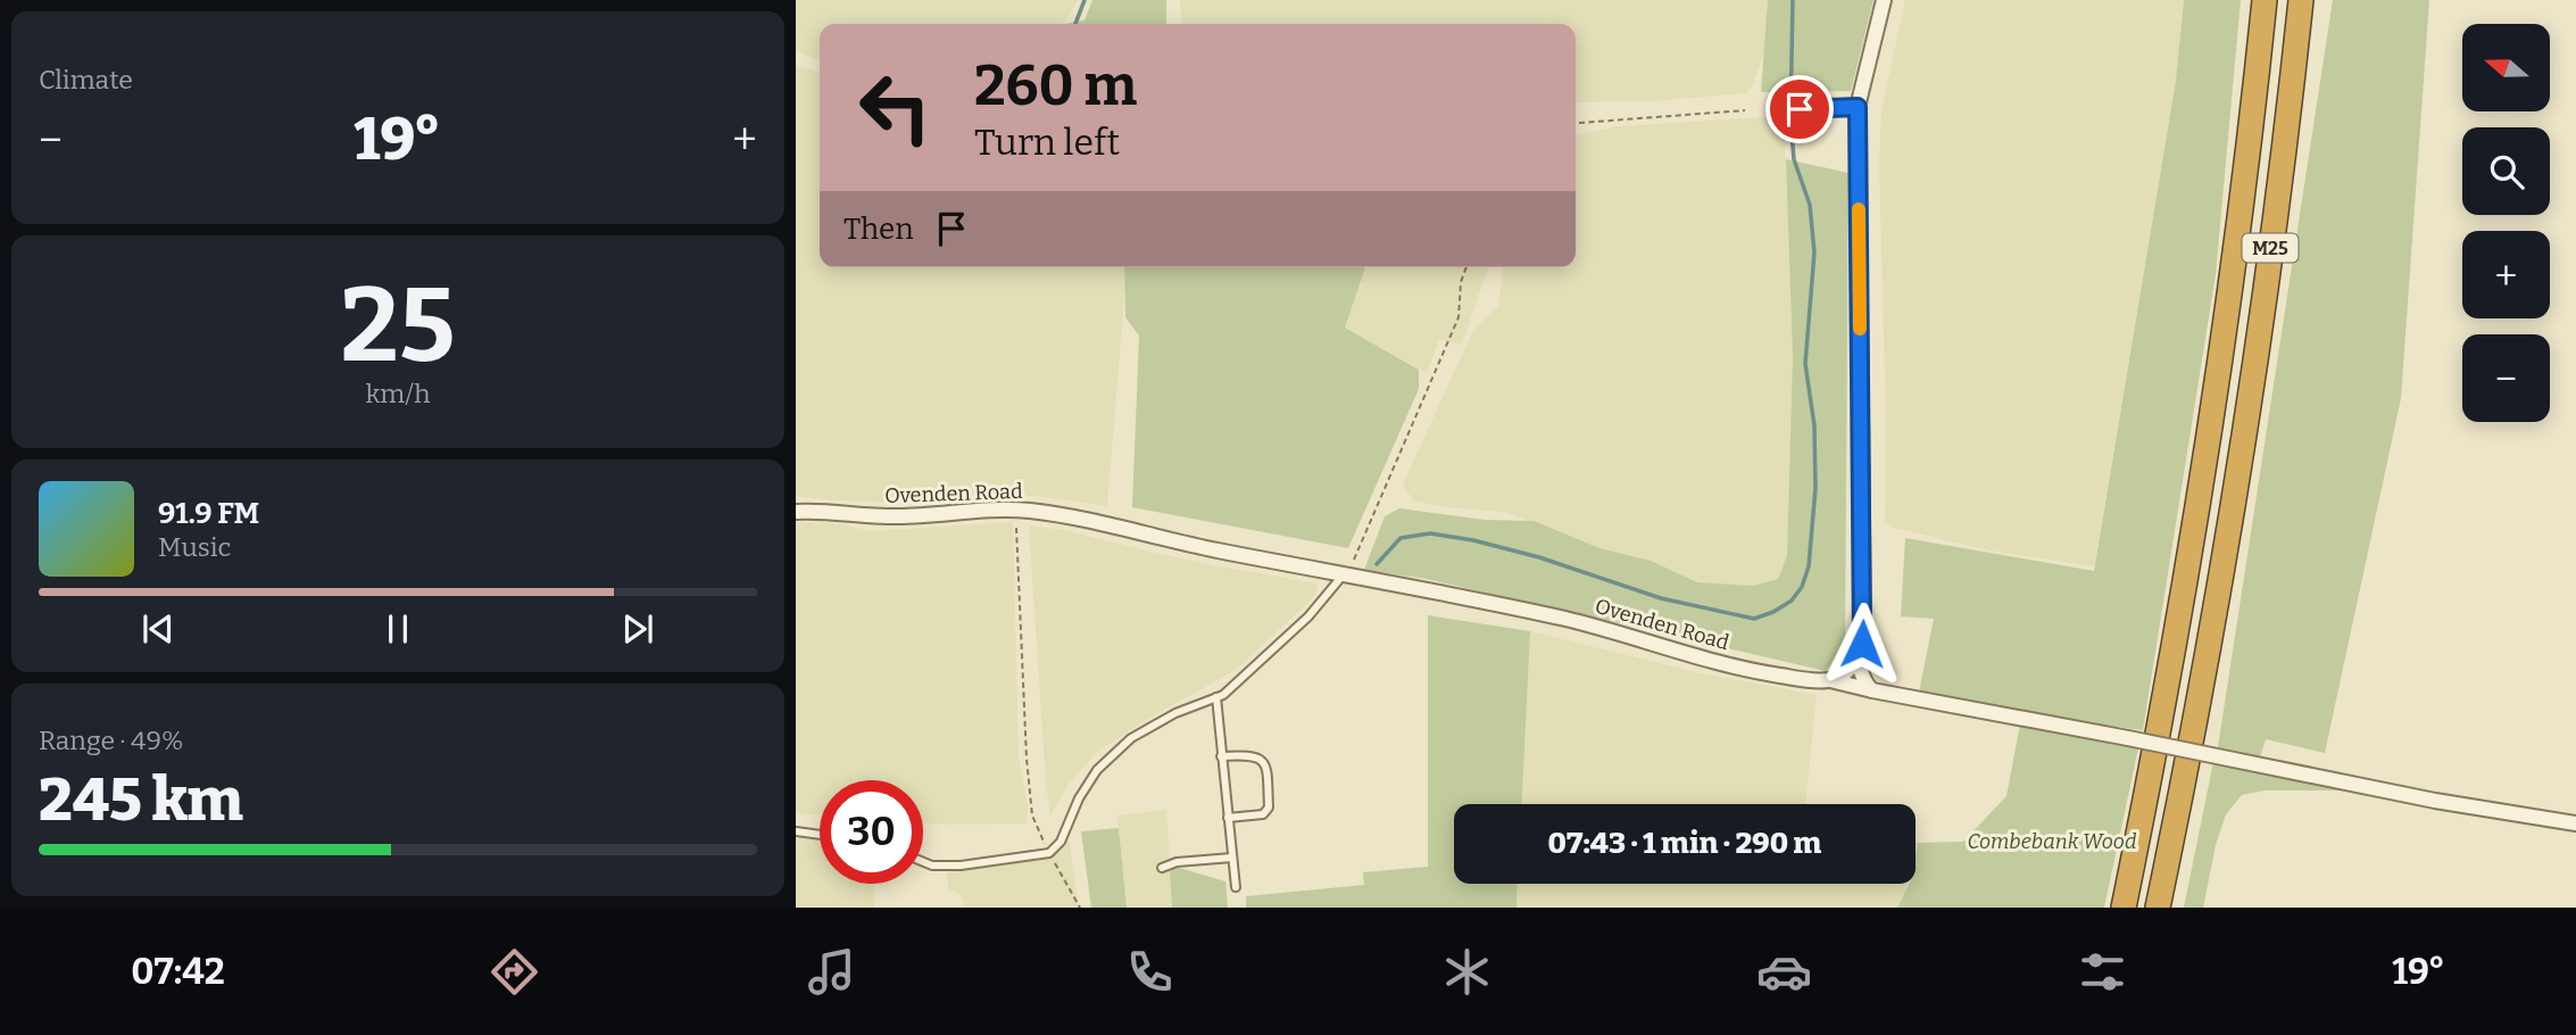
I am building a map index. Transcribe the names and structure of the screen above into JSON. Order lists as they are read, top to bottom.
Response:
{
  "streets": {
    "highway": ["M25"],
    "street": ["Ovenden Road"]
  },
  "parks": ["Combebank Wood"],
  "north": "left",
  "page": {
    "tile": [
      "Climate",
      ["25", "km/h"],
      ["Range · 49%", "245 km"]
    ],
    "map_buttons": ["+", "−"],
    "turn": ["260 m", "Turn left"],
    "heat": ["−", "19°", "+"],
    "then": "Then",
    "song": ["91.9 FM", "Music"],
    "limit": "30",
    "trip": "07:43 · 1 min · 290 m",
    "tabs": ["07:42", "19°"]
  }
}
